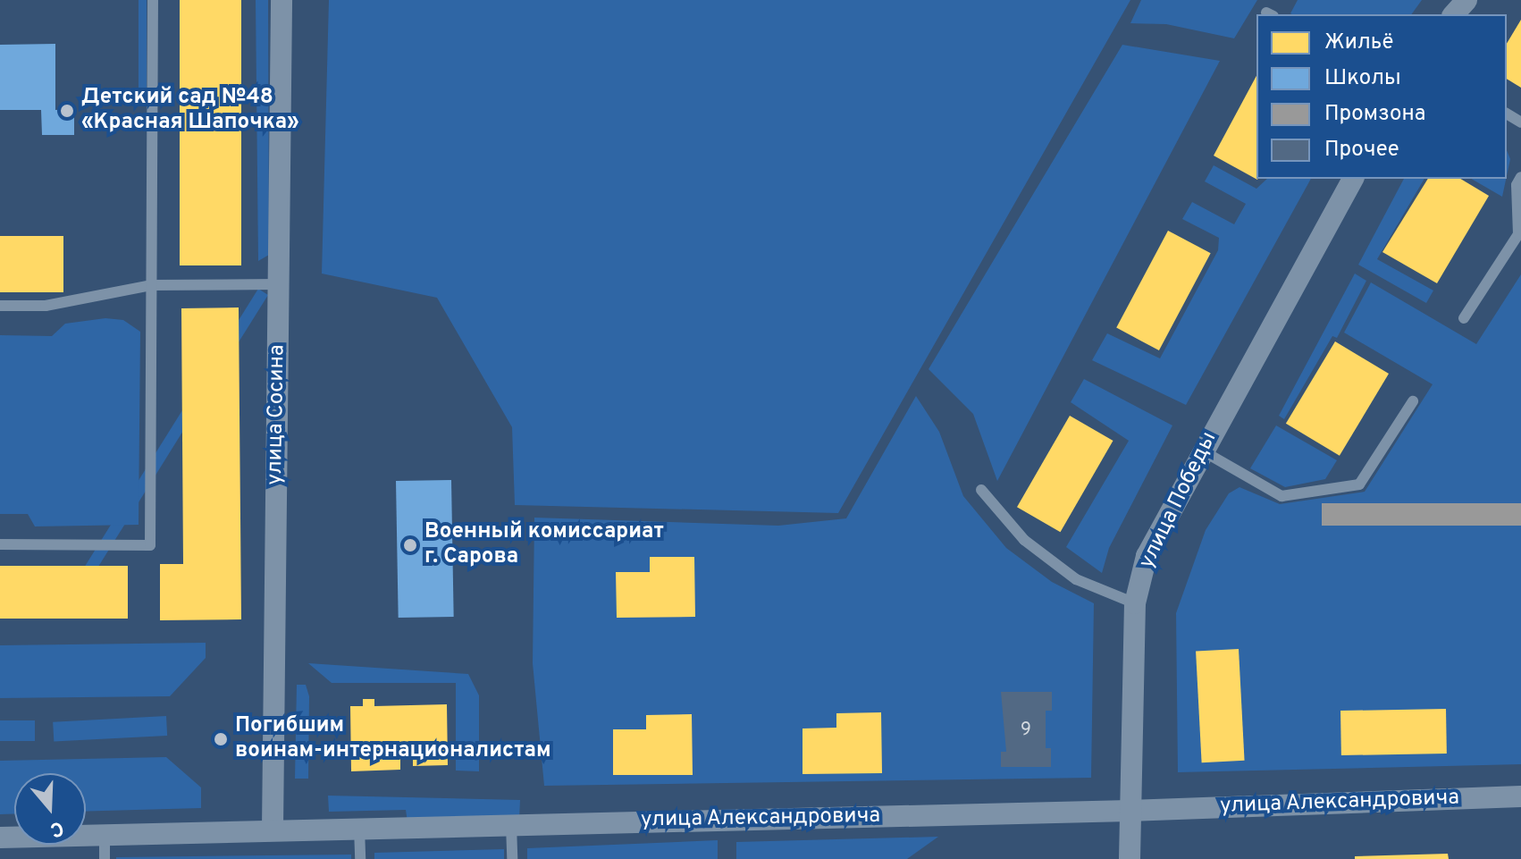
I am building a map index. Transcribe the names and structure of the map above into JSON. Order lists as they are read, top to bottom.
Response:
{
  "streets": {
    "street": ["улица Сосина", "улица Победы", "улица Александровича"]
  },
  "crossings": [
    ["улица Сосина", "улица Александровича"],
    ["улица Победы", "улица Александровича"]
  ],
  "places": ["Детский сад №48 «Красная Шапочка»", "Военный комиссариат г. Сарова", "Погибшим воинам-интернационалистам"],
  "house_numbers": ["9"],
  "legend": [
    "Жильё",
    "Школы",
    "Промзона",
    "Прочее"
  ],
  "north": "bottom"
}
